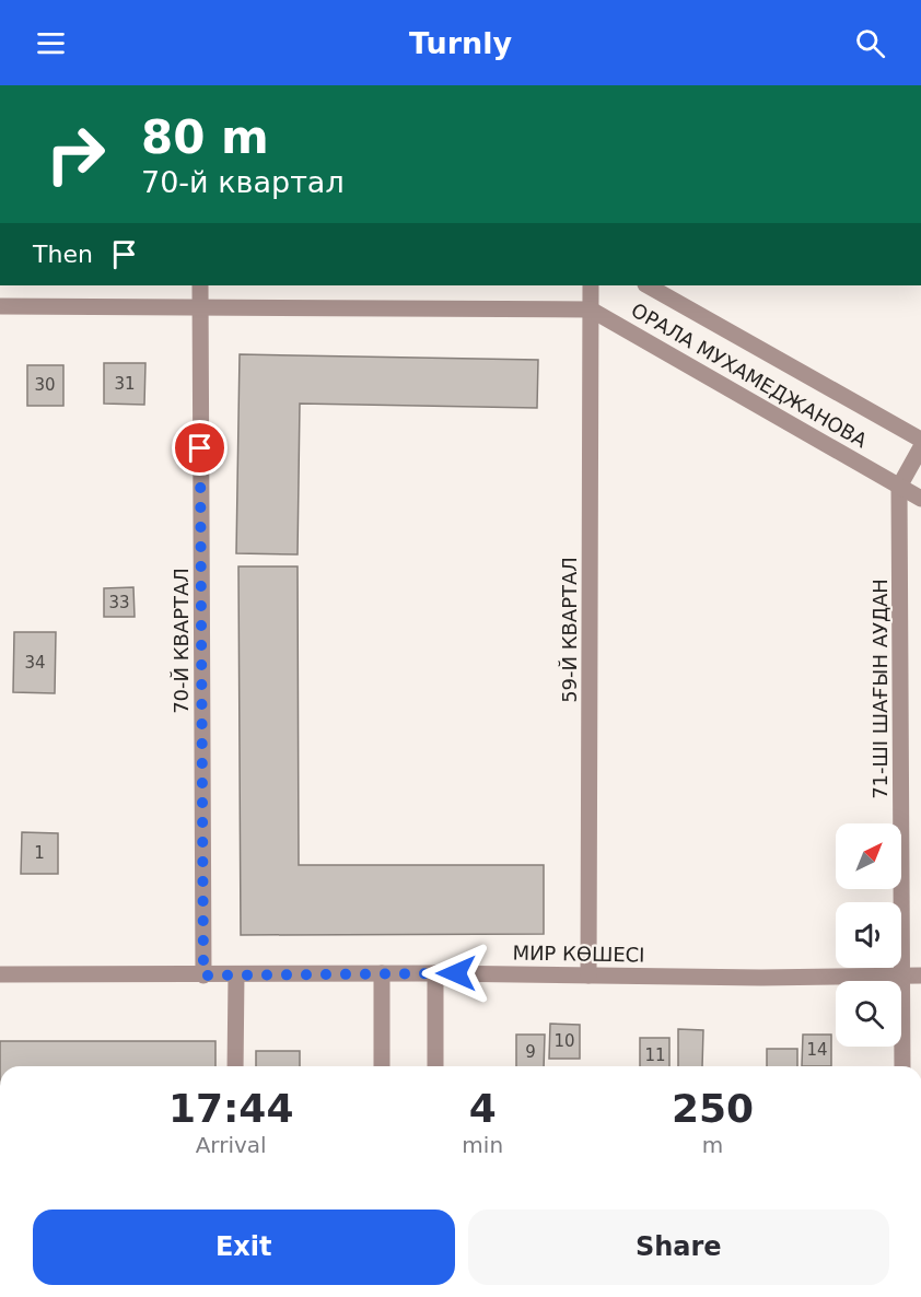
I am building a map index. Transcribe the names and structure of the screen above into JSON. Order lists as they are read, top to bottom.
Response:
{
  "streets": {
    "street": [
      "ОРАЛА МУХАМЕДЖАНОВА",
      "59-Й КВАРТАЛ",
      "70-Й КВАРТАЛ",
      "71-ШІ ШАҒЫН АУДАН",
      "МИР КӨШЕСІ"
    ]
  },
  "crossings": [
    ["ОРАЛА МУХАМЕДЖАНОВА", "59-Й КВАРТАЛ"],
    ["ОРАЛА МУХАМЕДЖАНОВА", "70-Й КВАРТАЛ"],
    ["ОРАЛА МУХАМЕДЖАНОВА", "71-ШІ ШАҒЫН АУДАН"],
    ["59-Й КВАРТАЛ", "МИР КӨШЕСІ"],
    ["70-Й КВАРТАЛ", "МИР КӨШЕСІ"],
    ["71-ШІ ШАҒЫН АУДАН", "МИР КӨШЕСІ"]
  ],
  "house_numbers": [
    "31",
    "30",
    "33",
    "34",
    "1",
    "10",
    "14",
    "9",
    "11"
  ],
  "north": "top right",
  "page": {
    "header": "Turnly",
    "turn": ["80 m", "70-й квартал"],
    "then": "Then",
    "eta": [
      "17:44",
      "Arrival",
      "4",
      "min",
      "250",
      "m"
    ],
    "buttons": ["Exit", "Share"]
  }
}
